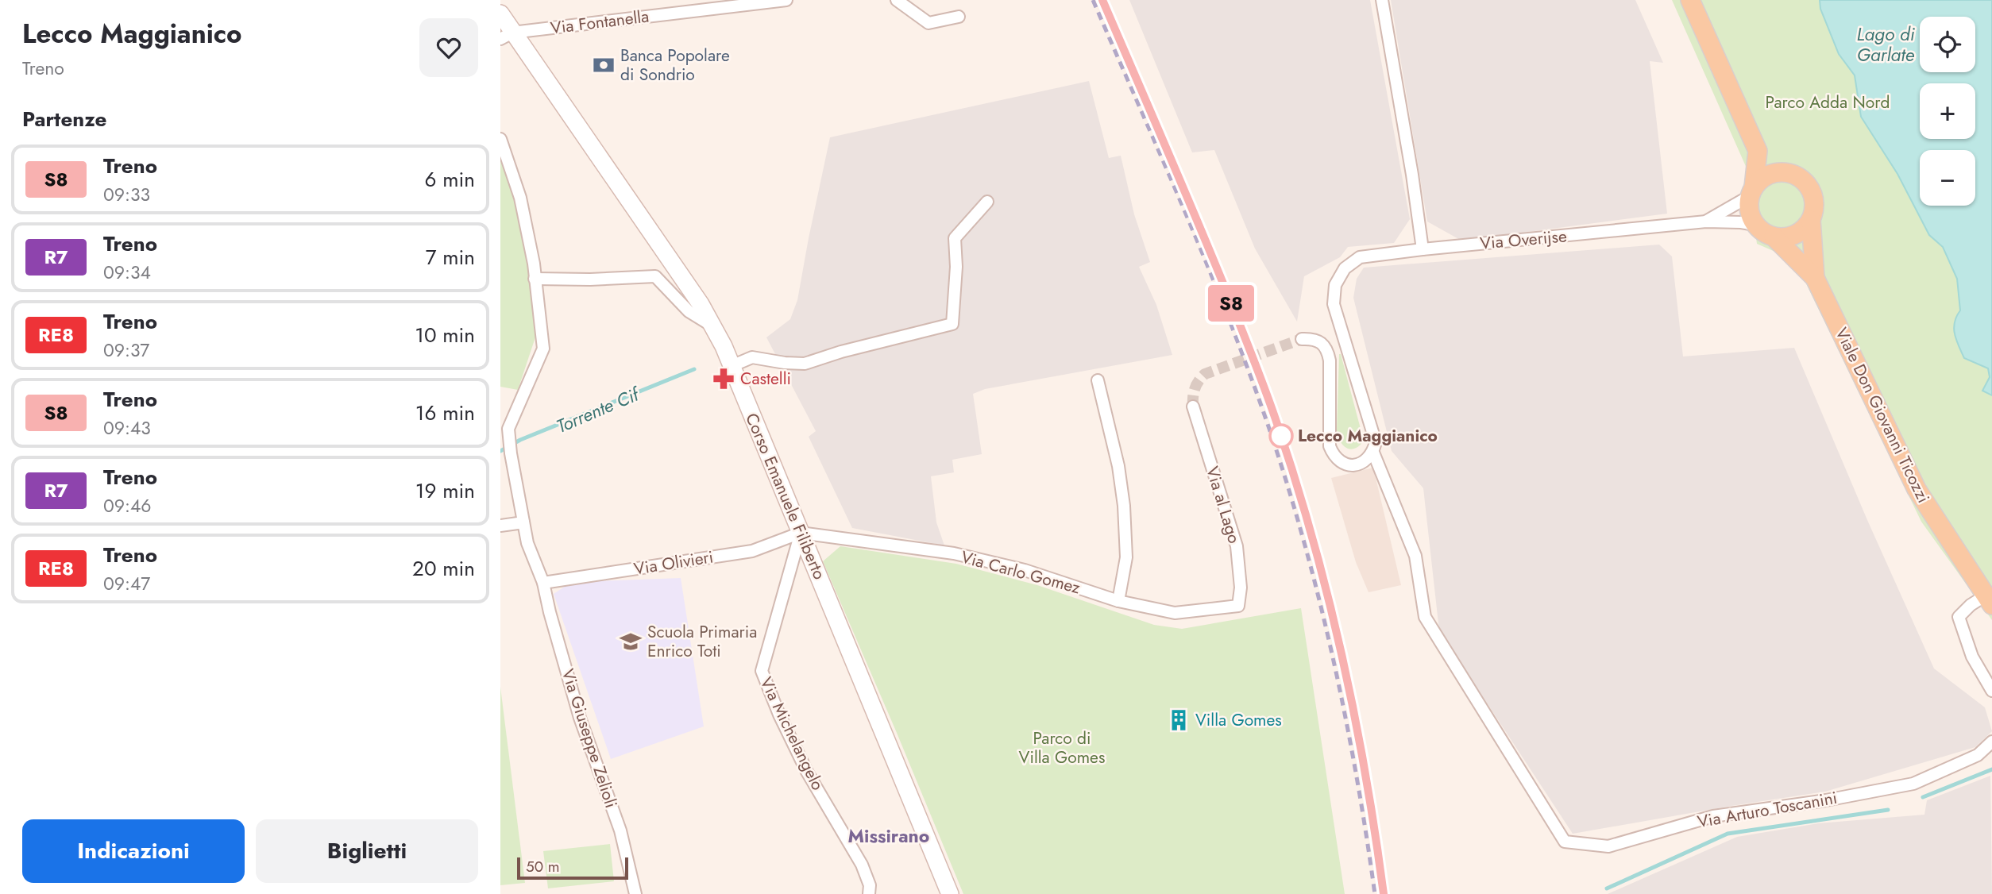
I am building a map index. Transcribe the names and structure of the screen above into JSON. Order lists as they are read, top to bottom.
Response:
{
  "streets": {
    "main road": ["Viale Don Giovanni Ticozzi", "Corso Emanuele Filiberto"],
    "street": [
      "Via Fontanella",
      "Via Overijse",
      "Via al Lago",
      "Via Olivieri",
      "Via Carlo Gomez",
      "Via Michelangelo",
      "Via Giuseppe Zelioli",
      "Via Arturo Toscanini"
    ]
  },
  "crossings": [
    ["Via Fontanella", "Corso Emanuele Filiberto"],
    ["Via Overijse", "Viale Don Giovanni Ticozzi"],
    ["Via Overijse", "Via Arturo Toscanini"],
    ["Corso Emanuele Filiberto", "Via Olivieri"],
    ["Corso Emanuele Filiberto", "Via Carlo Gomez"],
    ["Corso Emanuele Filiberto", "Via Michelangelo"],
    ["Via al Lago", "Via Carlo Gomez"],
    ["Via Olivieri", "Via Carlo Gomez"],
    ["Via Olivieri", "Via Michelangelo"],
    ["Via Olivieri", "Via Giuseppe Zelioli"],
    ["Via Carlo Gomez", "Via Michelangelo"]
  ],
  "districts": ["Missirano"],
  "water": ["Lago di Garlate", "Torrente Cif"],
  "parks": ["Parco Adda Nord", "Parco di Villa Gomes"],
  "places": {
    "bank": ["Banca Popolare di Sondrio"],
    "pharmacy": ["Castelli"],
    "other": ["Lecco Maggianico"],
    "school or university": ["Scuola Primaria Enrico Toti"],
    "building": ["Villa Gomes"]
  },
  "scale_bar": "50 m",
  "page": {
    "heading": [
      ["Lecco Maggianico", "Treno"],
      "Partenze"
    ],
    "on_map": "S8",
    "map_buttons": ["+", "−"],
    "list": [
      {
        "mark": "S8",
        "name": "Treno",
        "note": "09:33",
        "value": "6 min"
      },
      {
        "mark": "R7",
        "name": "Treno",
        "note": "09:34",
        "value": "7 min"
      },
      {
        "mark": "RE8",
        "name": "Treno",
        "note": "09:37",
        "value": "10 min"
      },
      {
        "mark": "S8",
        "name": "Treno",
        "note": "09:43",
        "value": "16 min"
      },
      {
        "mark": "R7",
        "name": "Treno",
        "note": "09:46",
        "value": "19 min"
      },
      {
        "mark": "RE8",
        "name": "Treno",
        "note": "09:47",
        "value": "20 min"
      }
    ],
    "buttons": ["Indicazioni", "Biglietti"],
    "scale": "50 m"
  }
}
